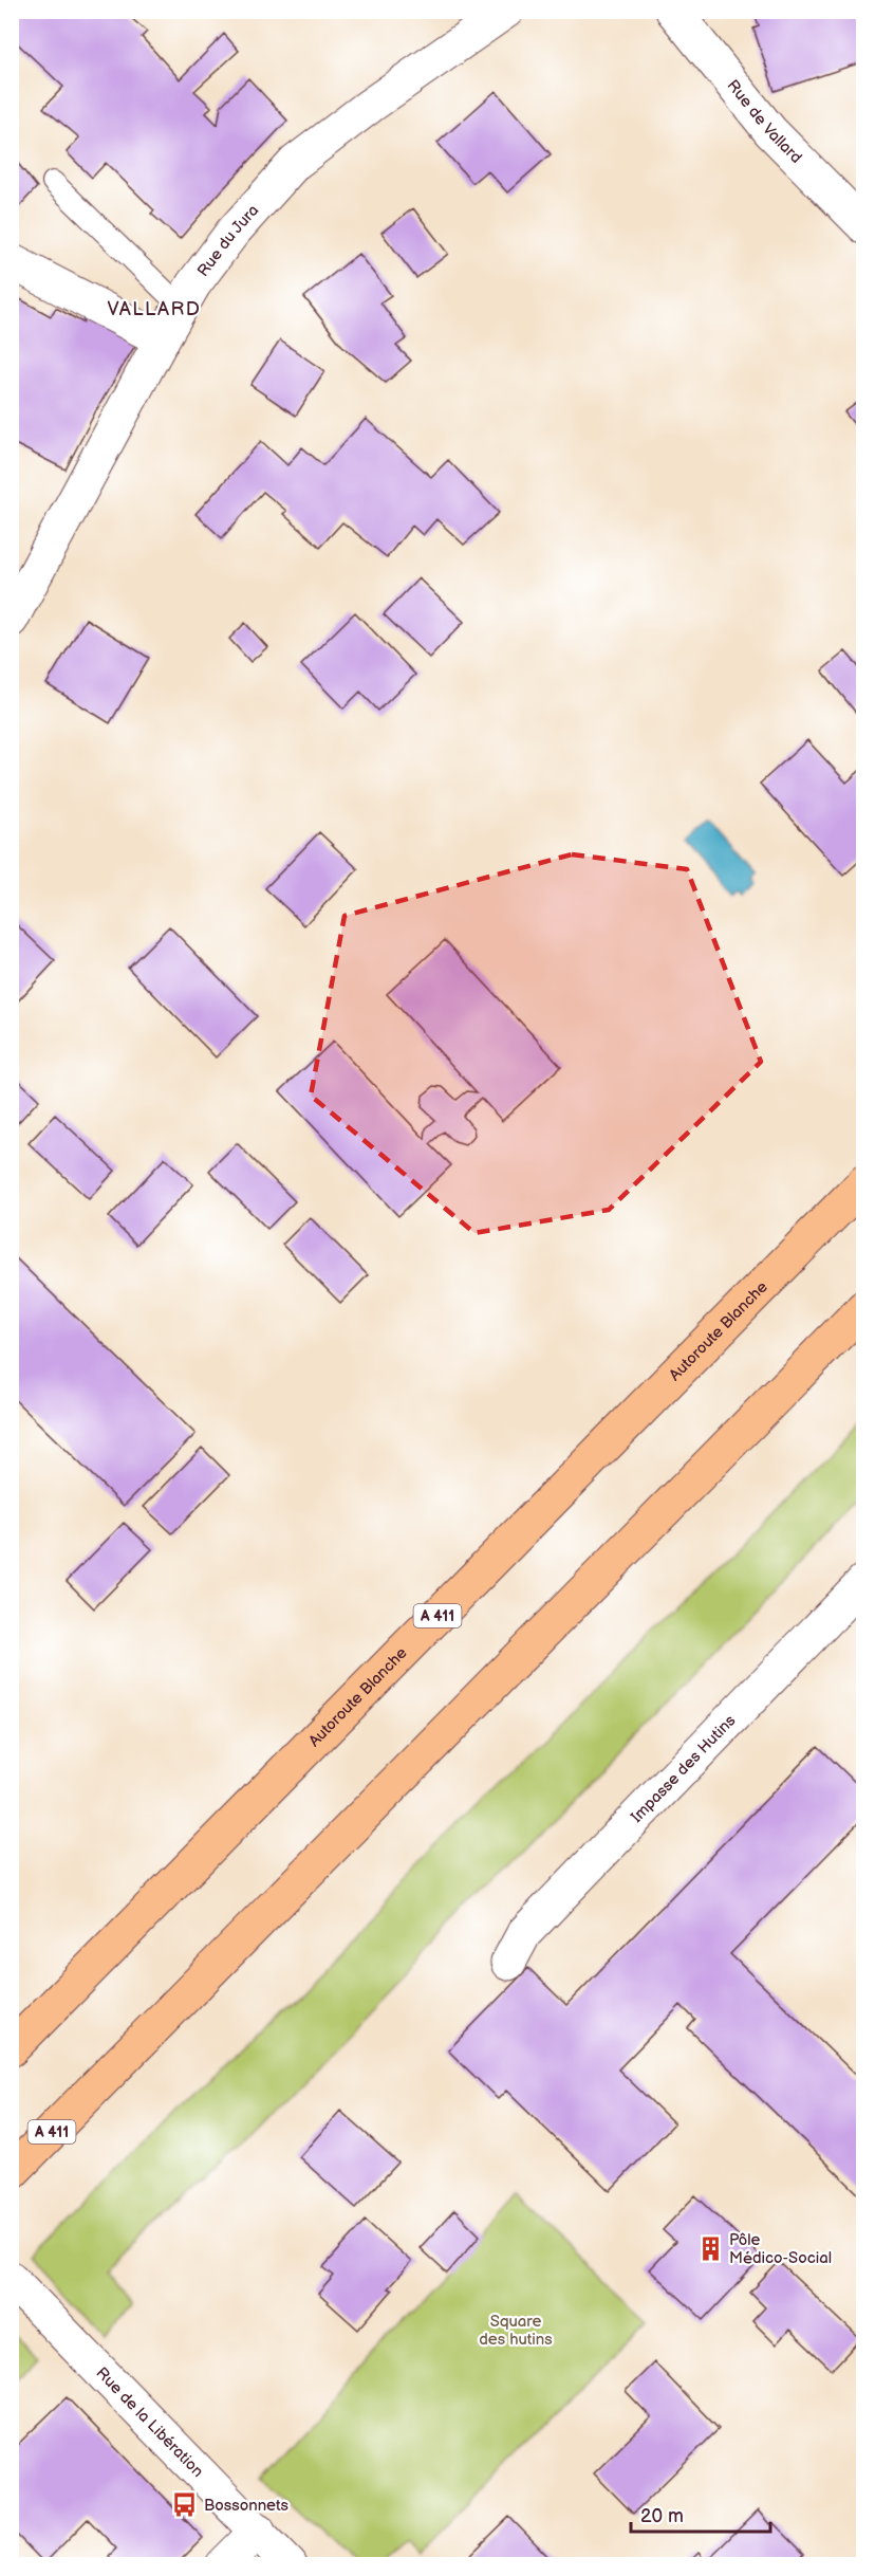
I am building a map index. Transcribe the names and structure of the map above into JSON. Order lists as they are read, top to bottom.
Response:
{
  "streets": {
    "highway": ["Autoroute Blanche", "A 411"],
    "street": [
      "Rue de Vallard",
      "Rue du Jura",
      "Impasse des Hutins",
      "Rue de la Libération"
    ]
  },
  "districts": ["VALLARD"],
  "parks": ["Square des hutins"],
  "places": {
    "building": ["Pôle Médico-Social"],
    "bus stop": ["Bossonnets"]
  },
  "scale_bar": "20 m"
}
